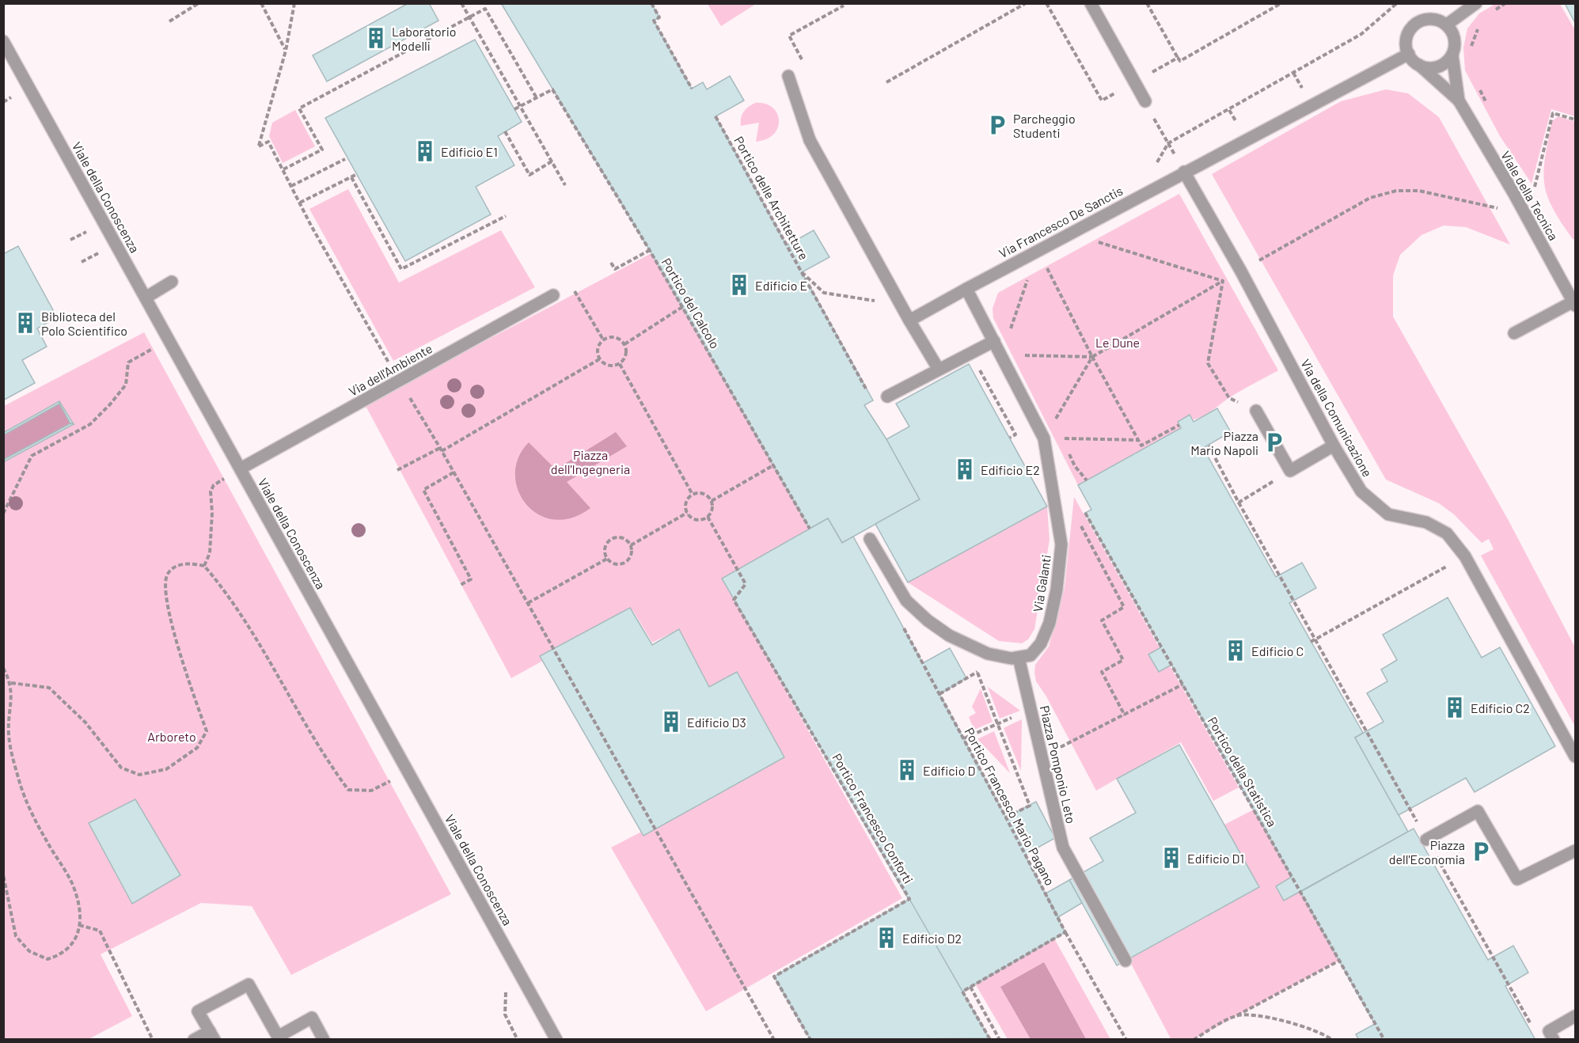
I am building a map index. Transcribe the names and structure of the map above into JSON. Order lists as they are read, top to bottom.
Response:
{
  "streets": {
    "street": [
      "Viale della Tecnica",
      "Viale della Conoscenza",
      "Via Francesco De Sanctis",
      "Via dell'Ambiente",
      "Via della Comunicazione",
      "Via Galanti",
      "Piazza Pomponio Leto"
    ],
    "path": [
      "Portico delle Architetture",
      "Portico del Calcolo",
      "Portico della Statistica",
      "Portico Francesco Mario Pagano",
      "Portico Francesco Conforti"
    ]
  },
  "crossings": [
    ["Viale della Tecnica", "Via Francesco De Sanctis"],
    ["Viale della Conoscenza", "Via dell'Ambiente"],
    ["Via Francesco De Sanctis", "Via della Comunicazione"],
    ["Via Francesco De Sanctis", "Via Galanti"],
    ["Via Galanti", "Piazza Pomponio Leto"]
  ],
  "parks": ["Le Dune", "Piazza dell'Ingegneria", "Arboreto"],
  "places": {
    "building": [
      "Laboratorio Modelli",
      "Edificio E1",
      "Edificio E",
      "Biblioteca del Polo Scientifico",
      "Edificio E2",
      "Edificio C",
      "Edificio C2",
      "Edificio D3",
      "Edificio D",
      "Edificio D1",
      "Edificio D2"
    ],
    "parking": ["Parcheggio Studenti", "Piazza Mario Napoli", "Piazza dell'Economia"]
  }
}
